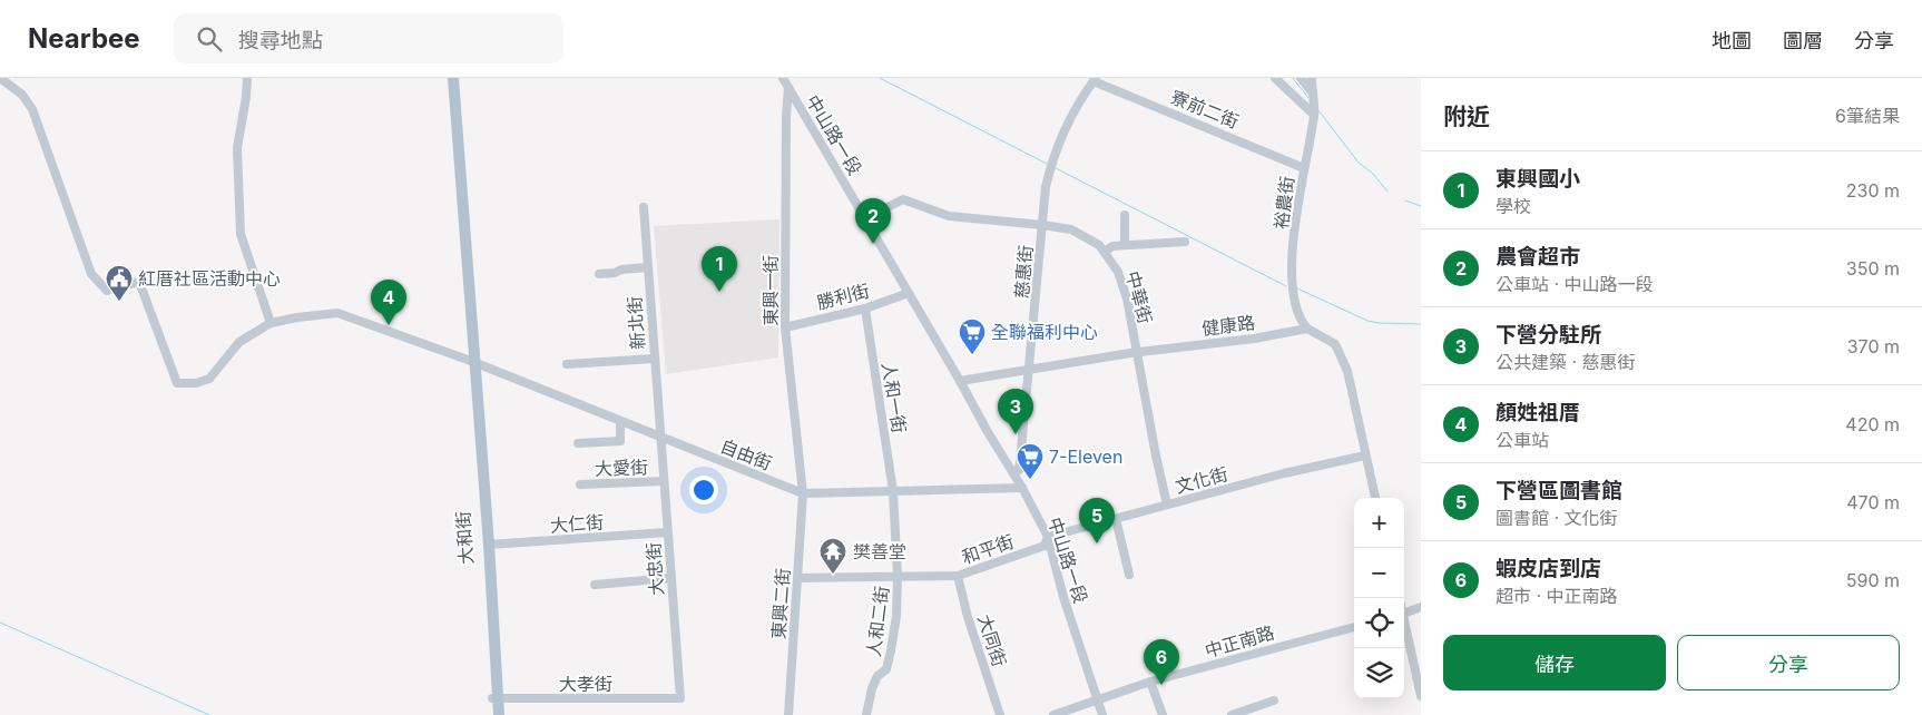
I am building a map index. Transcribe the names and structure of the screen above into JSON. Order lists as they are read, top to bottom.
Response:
{
  "streets": {
    "main road": ["大和街"],
    "street": [
      "寮前二街",
      "中山路一段",
      "裕農街",
      "慈惠街",
      "東興一街",
      "勝利街",
      "中華街",
      "新北街",
      "健康路",
      "人和一街",
      "自由街",
      "大愛街",
      "文化街",
      "大仁街",
      "和平街",
      "大忠街",
      "東興二街",
      "人和二街",
      "大同街",
      "中正南路",
      "大孝街"
    ]
  },
  "crossings": [
    ["寮前二街", "裕農街"],
    ["寮前二街", "慈惠街"],
    ["中山路一段", "慈惠街"],
    ["中山路一段", "東興一街"],
    ["中山路一段", "勝利街"],
    ["中山路一段", "中華街"],
    ["中山路一段", "健康路"],
    ["中山路一段", "自由街"],
    ["中山路一段", "文化街"],
    ["中山路一段", "和平街"],
    ["中山路一段", "中正南路"],
    ["裕農街", "健康路"],
    ["慈惠街", "中華街"],
    ["慈惠街", "健康路"],
    ["東興一街", "勝利街"],
    ["東興一街", "自由街"],
    ["東興一街", "東興二街"],
    ["勝利街", "人和一街"],
    ["中華街", "健康路"],
    ["中華街", "文化街"],
    ["新北街", "自由街"],
    ["新北街", "大忠街"],
    ["人和一街", "自由街"],
    ["人和一街", "人和二街"],
    ["自由街", "大和街"],
    ["自由街", "大忠街"],
    ["自由街", "東興二街"],
    ["自由街", "人和二街"],
    ["大愛街", "大忠街"],
    ["文化街", "和平街"],
    ["大仁街", "大和街"],
    ["大仁街", "大忠街"],
    ["大和街", "大孝街"],
    ["和平街", "東興二街"],
    ["和平街", "人和二街"],
    ["和平街", "大同街"],
    ["大忠街", "大孝街"]
  ],
  "places": {
    "public building": ["紅厝社區活動中心"],
    "supermarket": ["全聯福利中心", "7-Eleven"],
    "temple": ["樊善堂"]
  },
  "page": {
    "header": "Nearbee",
    "search": "搜尋地點",
    "nav": ["地圖", "圖層", "分享"],
    "heading": ["附近", "6筆結果"],
    "list": [
      {
        "mark": "1",
        "name": "東興國小",
        "note": "學校",
        "value": "230 m"
      },
      {
        "mark": "2",
        "name": "農會超市",
        "note": "公車站 · 中山路一段",
        "value": "350 m"
      },
      {
        "mark": "3",
        "name": "下營分駐所",
        "note": "公共建築 · 慈惠街",
        "value": "370 m"
      },
      {
        "mark": "4",
        "name": "顏姓祖厝",
        "note": "公車站",
        "value": "420 m"
      },
      {
        "mark": "5",
        "name": "下營區圖書館",
        "note": "圖書館 · 文化街",
        "value": "470 m"
      },
      {
        "mark": "6",
        "name": "蝦皮店到店",
        "note": "超市 · 中正南路",
        "value": "590 m"
      }
    ],
    "pins": [
      "2",
      "1",
      "4",
      "3",
      "5",
      "6"
    ],
    "map_buttons": ["+", "−"],
    "buttons": ["儲存", "分享"]
  }
}
